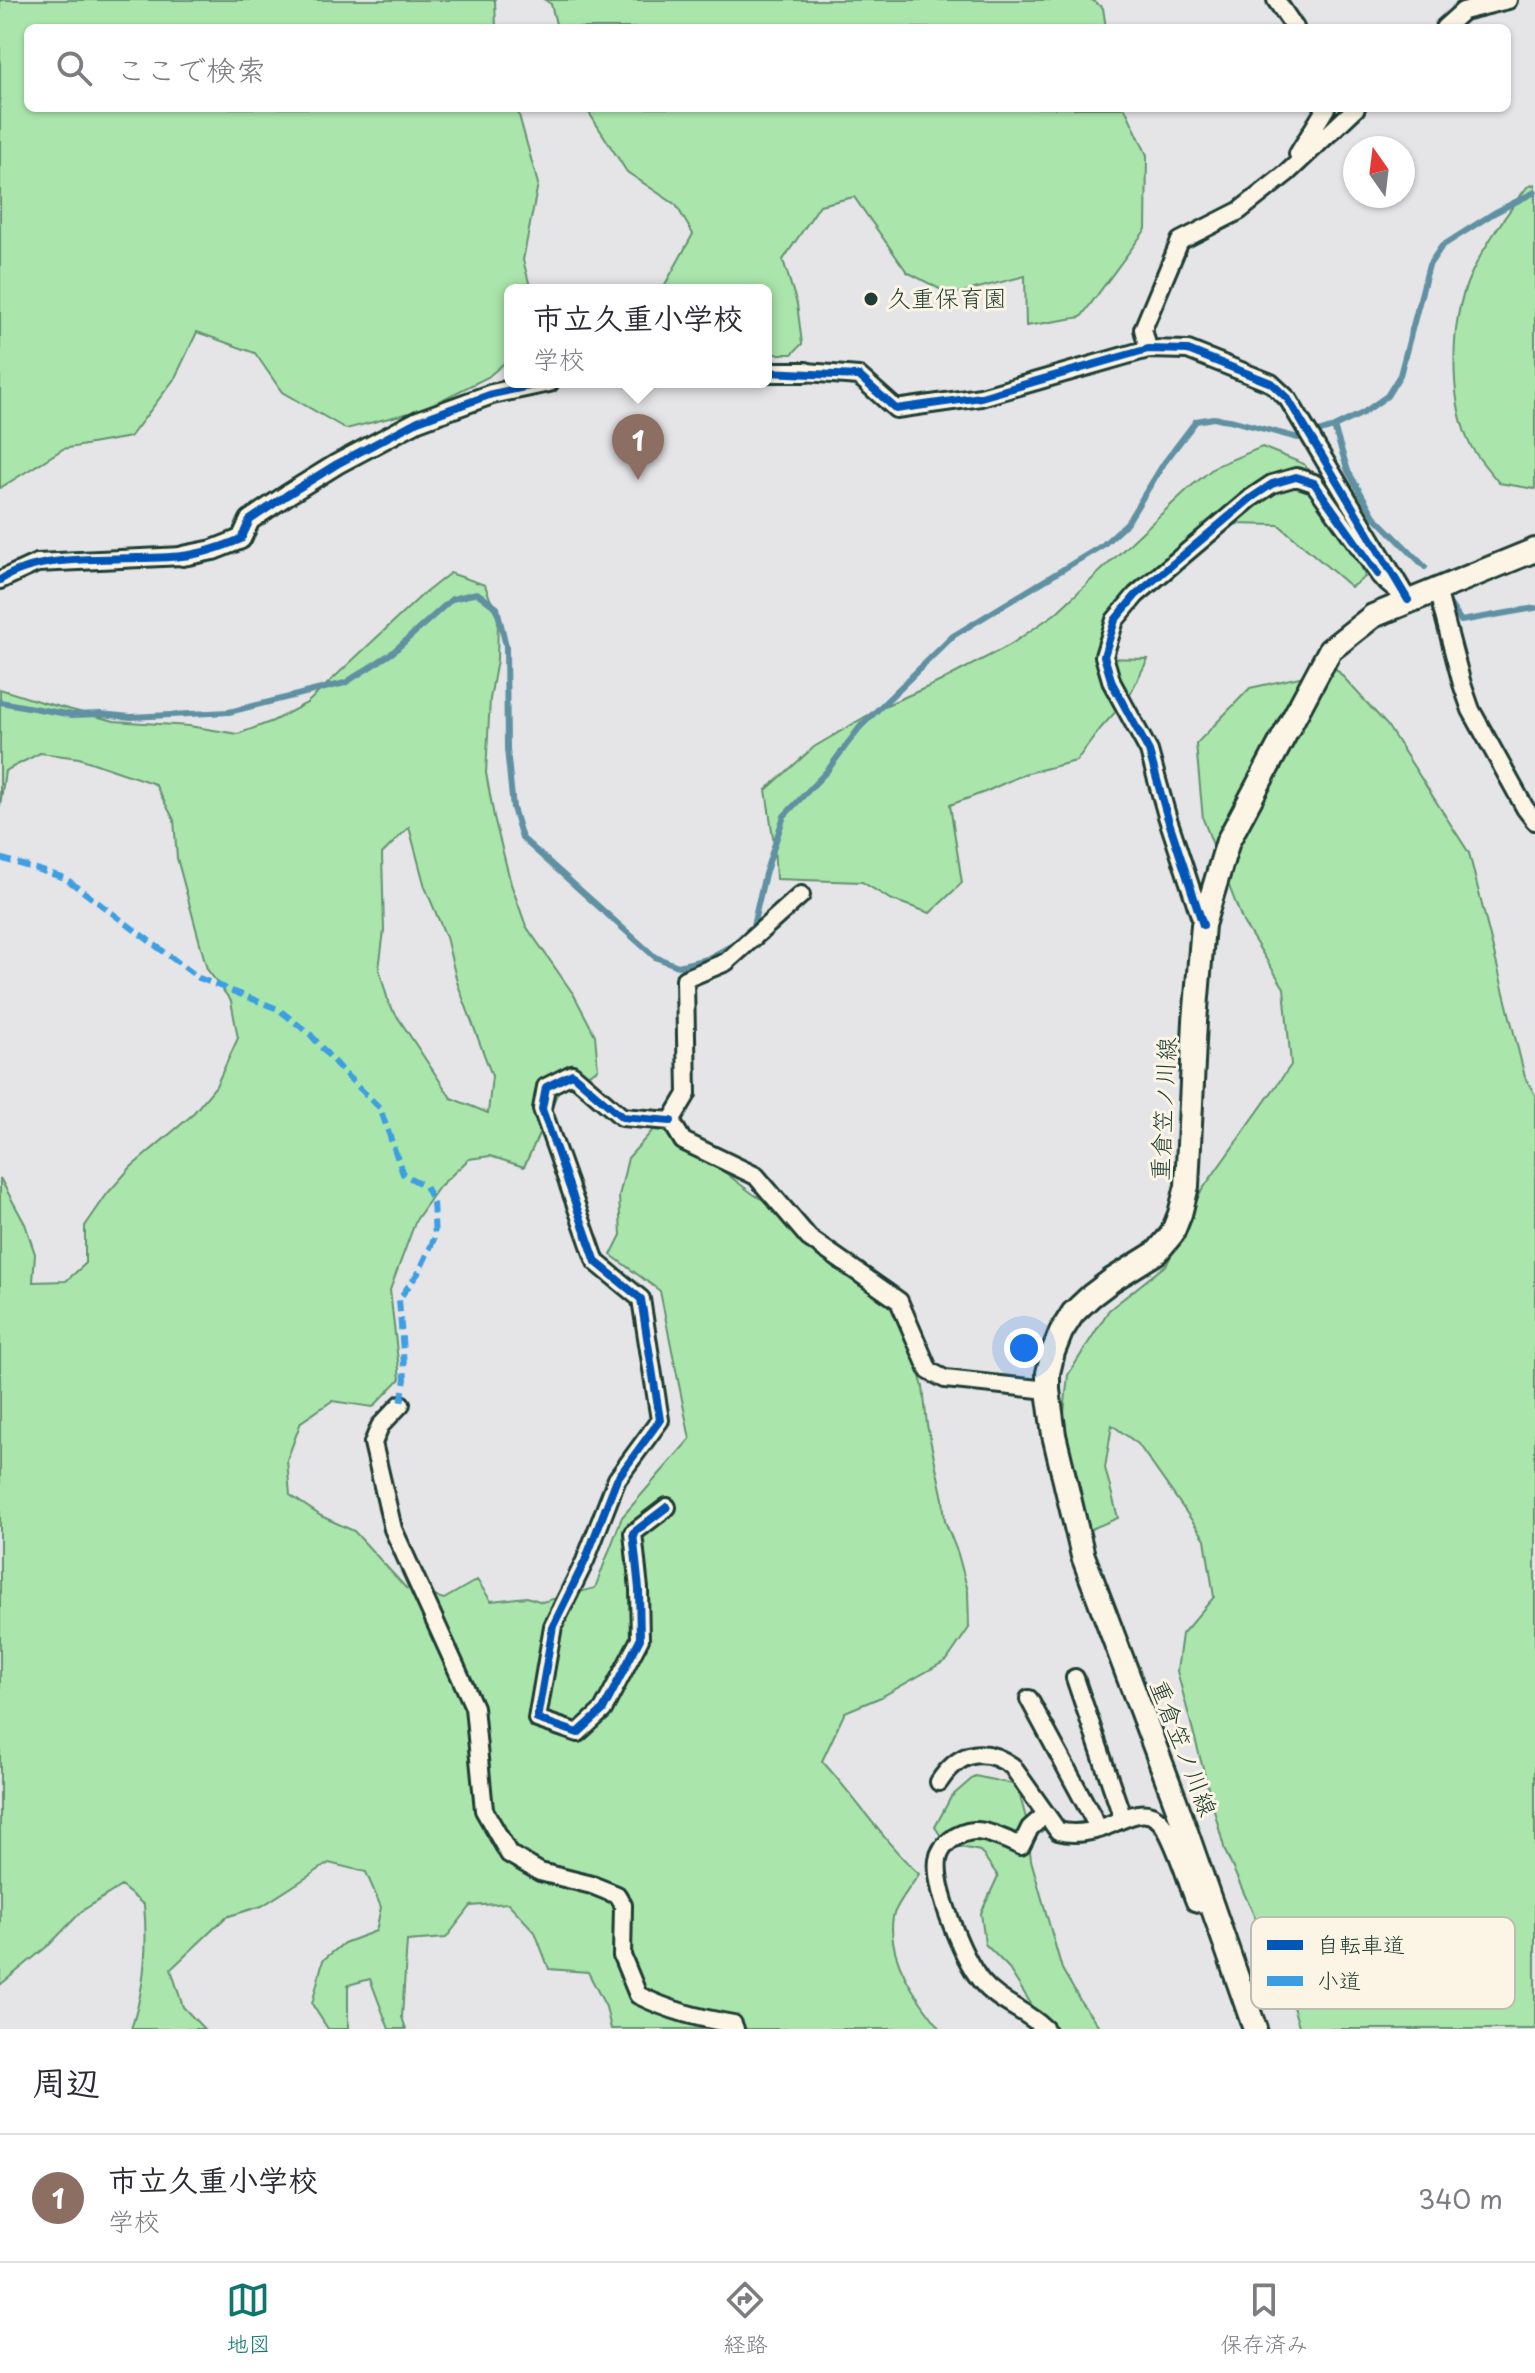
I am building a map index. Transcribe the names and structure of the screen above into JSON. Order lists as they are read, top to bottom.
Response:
{
  "streets": {
    "main road": ["重倉笠ノ川線"]
  },
  "places": ["久重保育園"],
  "legend": ["自転車道", "小道"],
  "north": "top",
  "page": {
    "search": "ここで検索",
    "popup": ["市立久重小学校", "学校"],
    "pins": "1",
    "heading": "周辺",
    "list": [
      {
        "mark": "1",
        "name": "市立久重小学校",
        "note": "学校",
        "value": "340 m"
      }
    ],
    "nav": ["地図", "経路", "保存済み"]
  }
}
